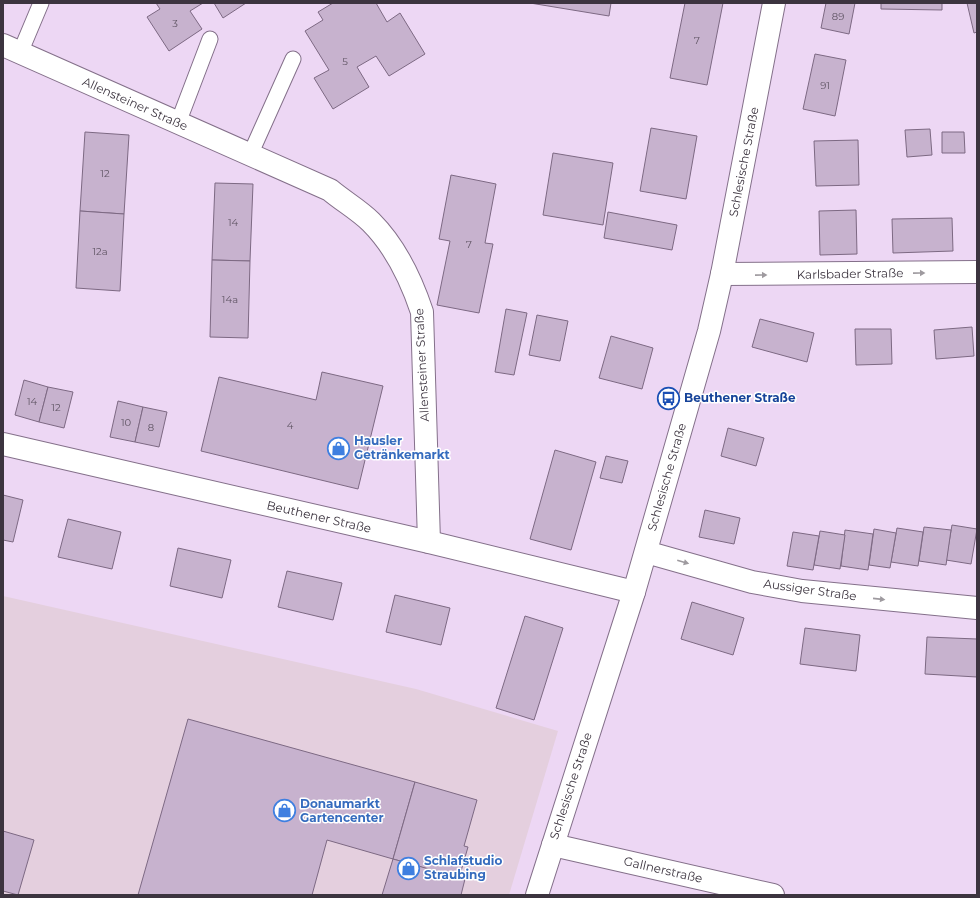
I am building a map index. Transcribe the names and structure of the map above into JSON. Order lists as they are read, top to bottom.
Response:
{
  "streets": {
    "street": [
      "Allensteiner Straße",
      "Schlesische Straße",
      "Karlsbader Straße",
      "Beuthener Straße",
      "Aussiger Straße",
      "Gallnerstraße"
    ]
  },
  "crossings": [
    ["Allensteiner Straße", "Beuthener Straße"],
    ["Schlesische Straße", "Karlsbader Straße"],
    ["Schlesische Straße", "Beuthener Straße"],
    ["Schlesische Straße", "Aussiger Straße"],
    ["Schlesische Straße", "Gallnerstraße"]
  ],
  "one_way": ["Karlsbader Straße", "Aussiger Straße"],
  "places": {
    "bus stop": ["Beuthener Straße"],
    "shop": ["Hausler Getränkemarkt", "Donaumarkt Gartencenter", "Schlafstudio Straubing"]
  },
  "house_numbers": [
    "89",
    "3",
    "7",
    "5",
    "91",
    "12",
    "14",
    "7",
    "12a",
    "14a",
    "14",
    "12",
    "10",
    "4",
    "8"
  ]
}
